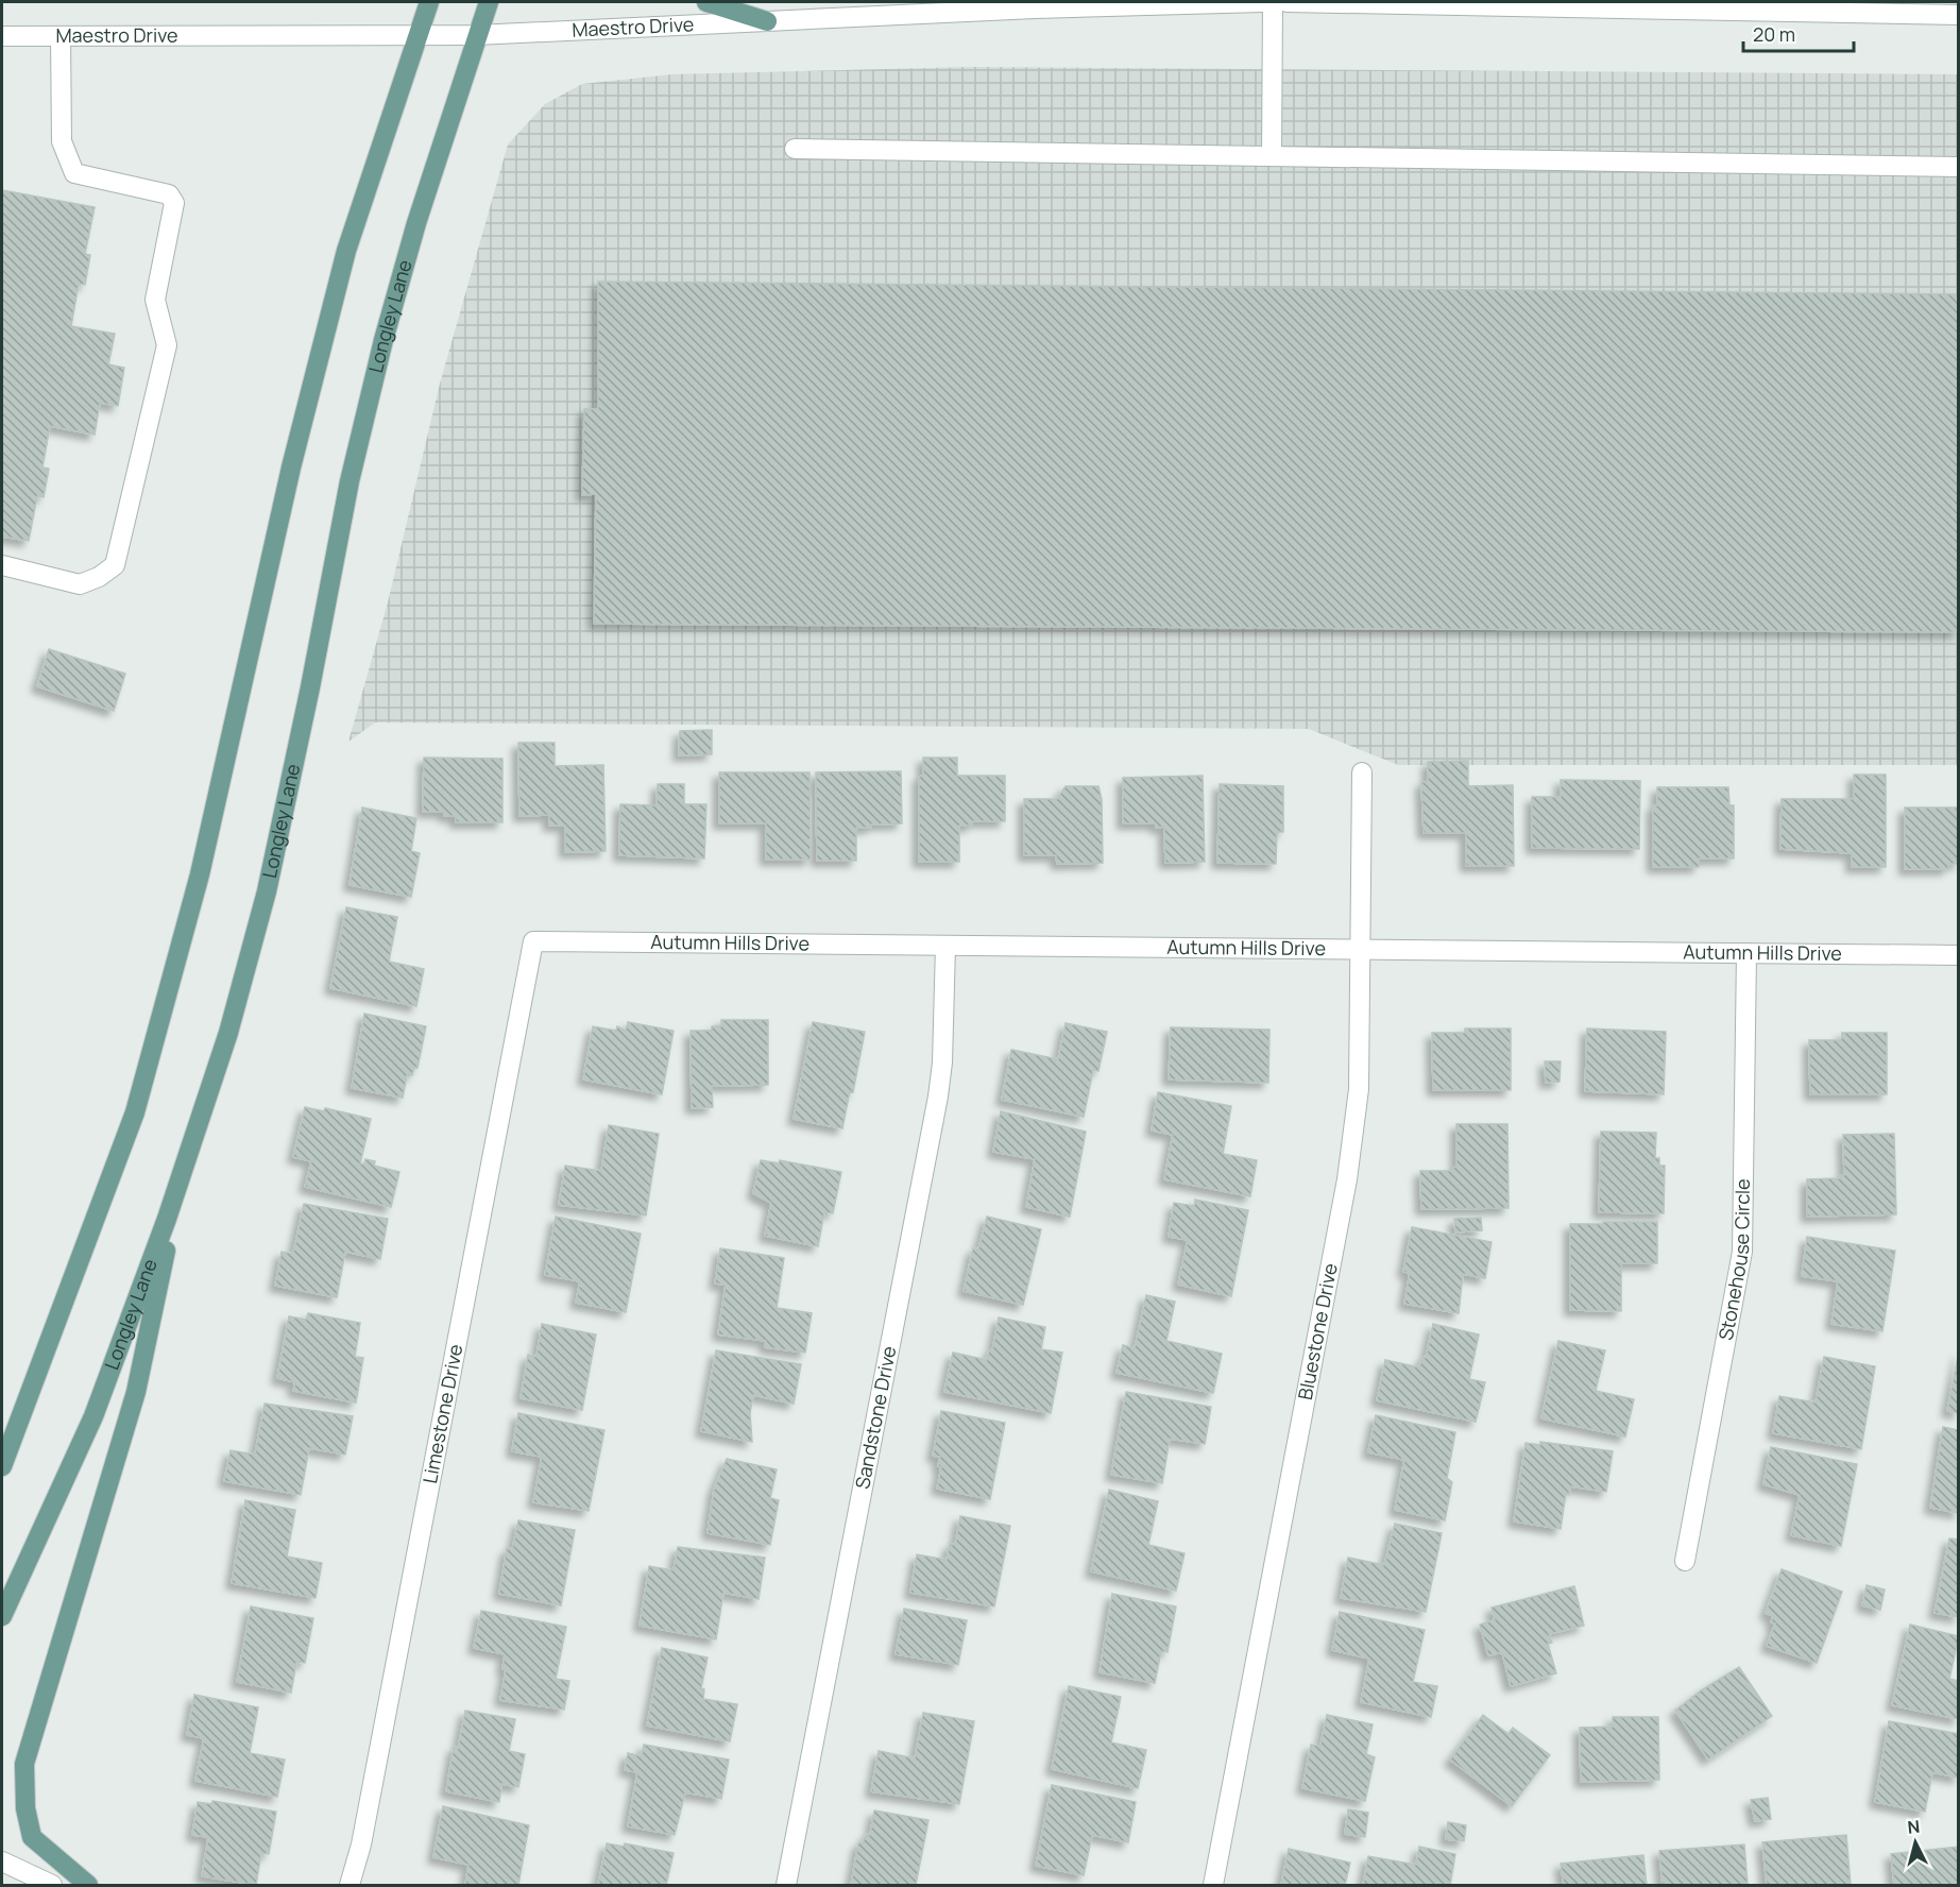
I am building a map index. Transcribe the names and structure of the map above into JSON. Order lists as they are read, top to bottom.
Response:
{
  "streets": {
    "main road": ["Longley Lane"],
    "street": [
      "Maestro Drive",
      "Autumn Hills Drive",
      "Stonehouse Circle",
      "Bluestone Drive",
      "Limestone Drive",
      "Sandstone Drive"
    ]
  },
  "crossings": [
    ["Maestro Drive", "Longley Lane"],
    ["Autumn Hills Drive", "Stonehouse Circle"],
    ["Autumn Hills Drive", "Bluestone Drive"],
    ["Autumn Hills Drive", "Limestone Drive"],
    ["Autumn Hills Drive", "Sandstone Drive"]
  ],
  "scale_bar": "20 m",
  "north": "top"
}
